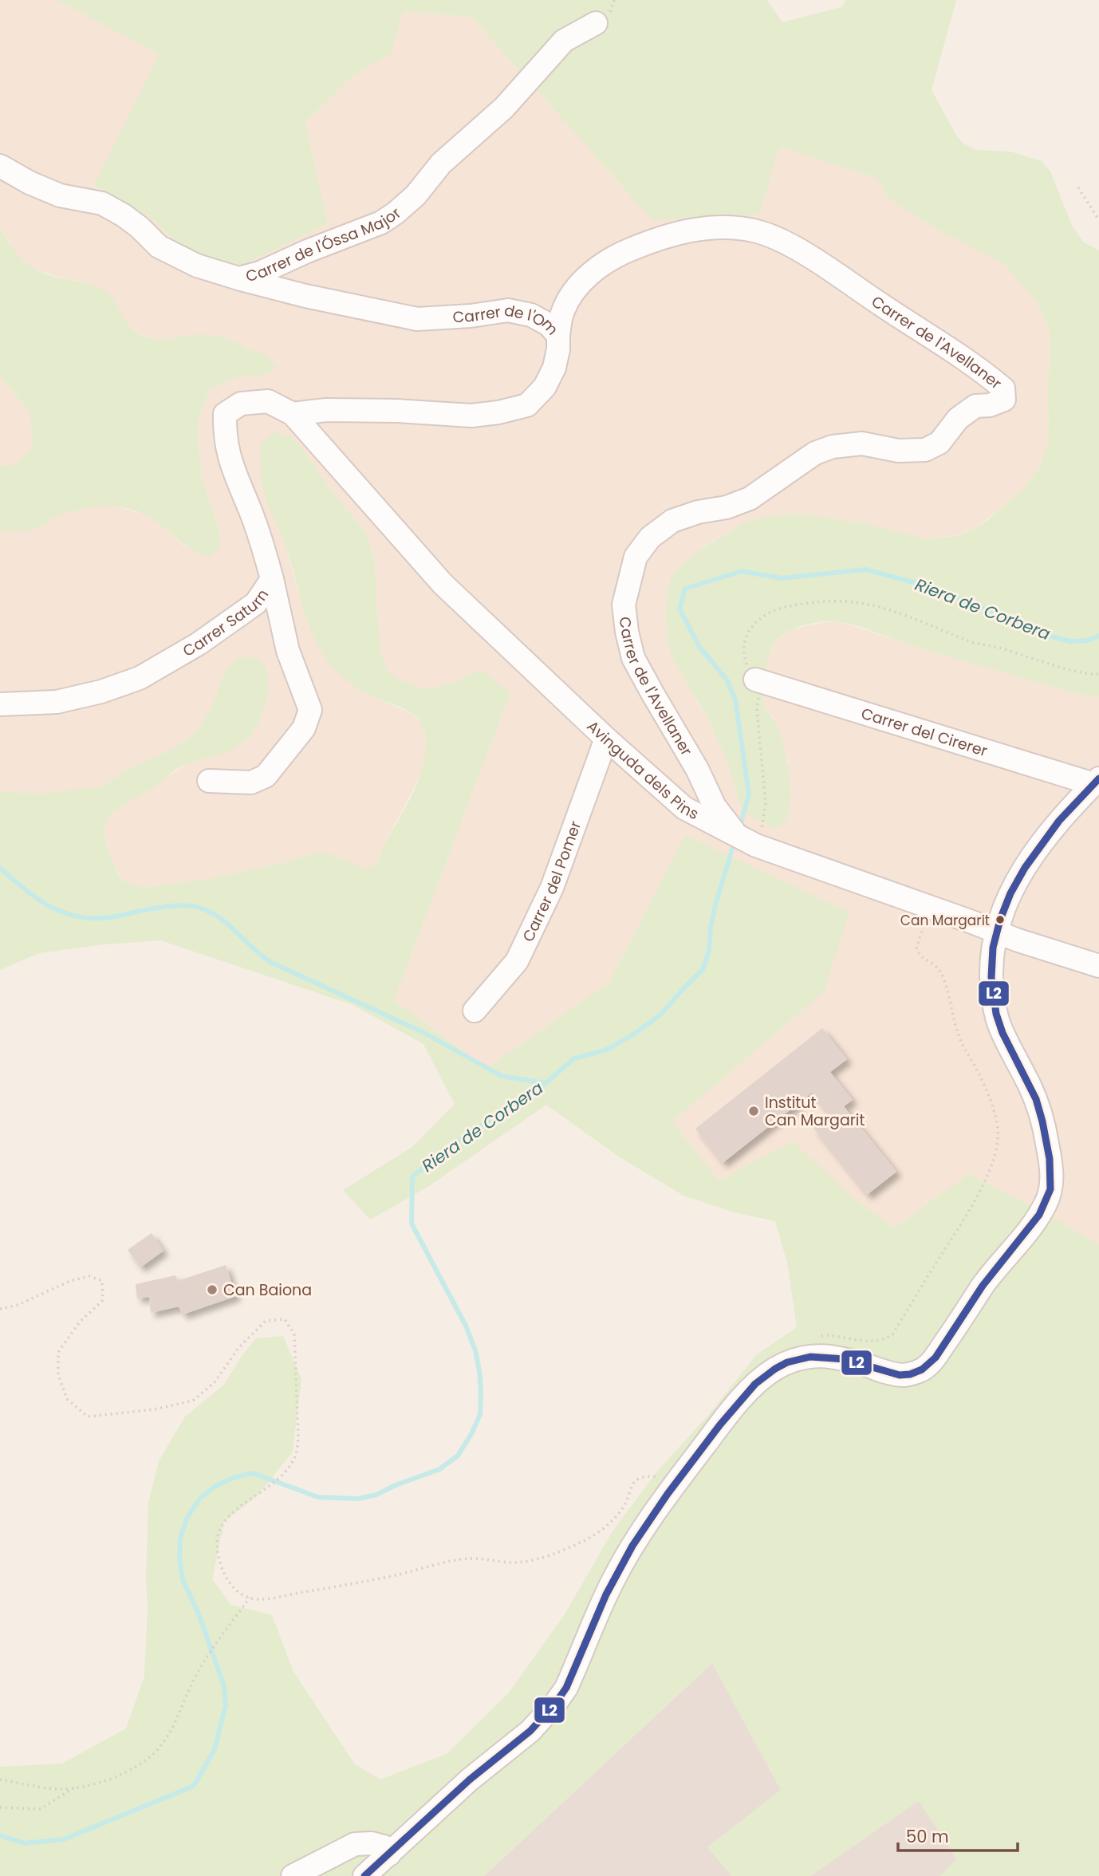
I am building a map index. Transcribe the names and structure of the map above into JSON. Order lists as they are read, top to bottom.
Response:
{
  "streets": {
    "street": [
      "Carrer de l'Óssa Major",
      "Carrer de l'Om",
      "Carrer de l'Avellaner",
      "Carrer Saturn",
      "Carrer del Cirerer",
      "Avinguda dels Pins",
      "Carrer del Pomer"
    ]
  },
  "crossings": [
    ["Carrer de l'Óssa Major", "Carrer de l'Om"],
    ["Carrer de l'Om", "Carrer de l'Avellaner"],
    ["Carrer de l'Om", "Carrer Saturn"],
    ["Carrer de l'Om", "Avinguda dels Pins"],
    ["Carrer de l'Avellaner", "Avinguda dels Pins"],
    ["Carrer Saturn", "Avinguda dels Pins"],
    ["Avinguda dels Pins", "Carrer del Pomer"]
  ],
  "water": ["Riera de Corbera"],
  "places": ["Can Margarit", "Institut Can Margarit", "Can Baiona"],
  "lines": ["transit line L2"],
  "scale_bar": "50 m"
}
